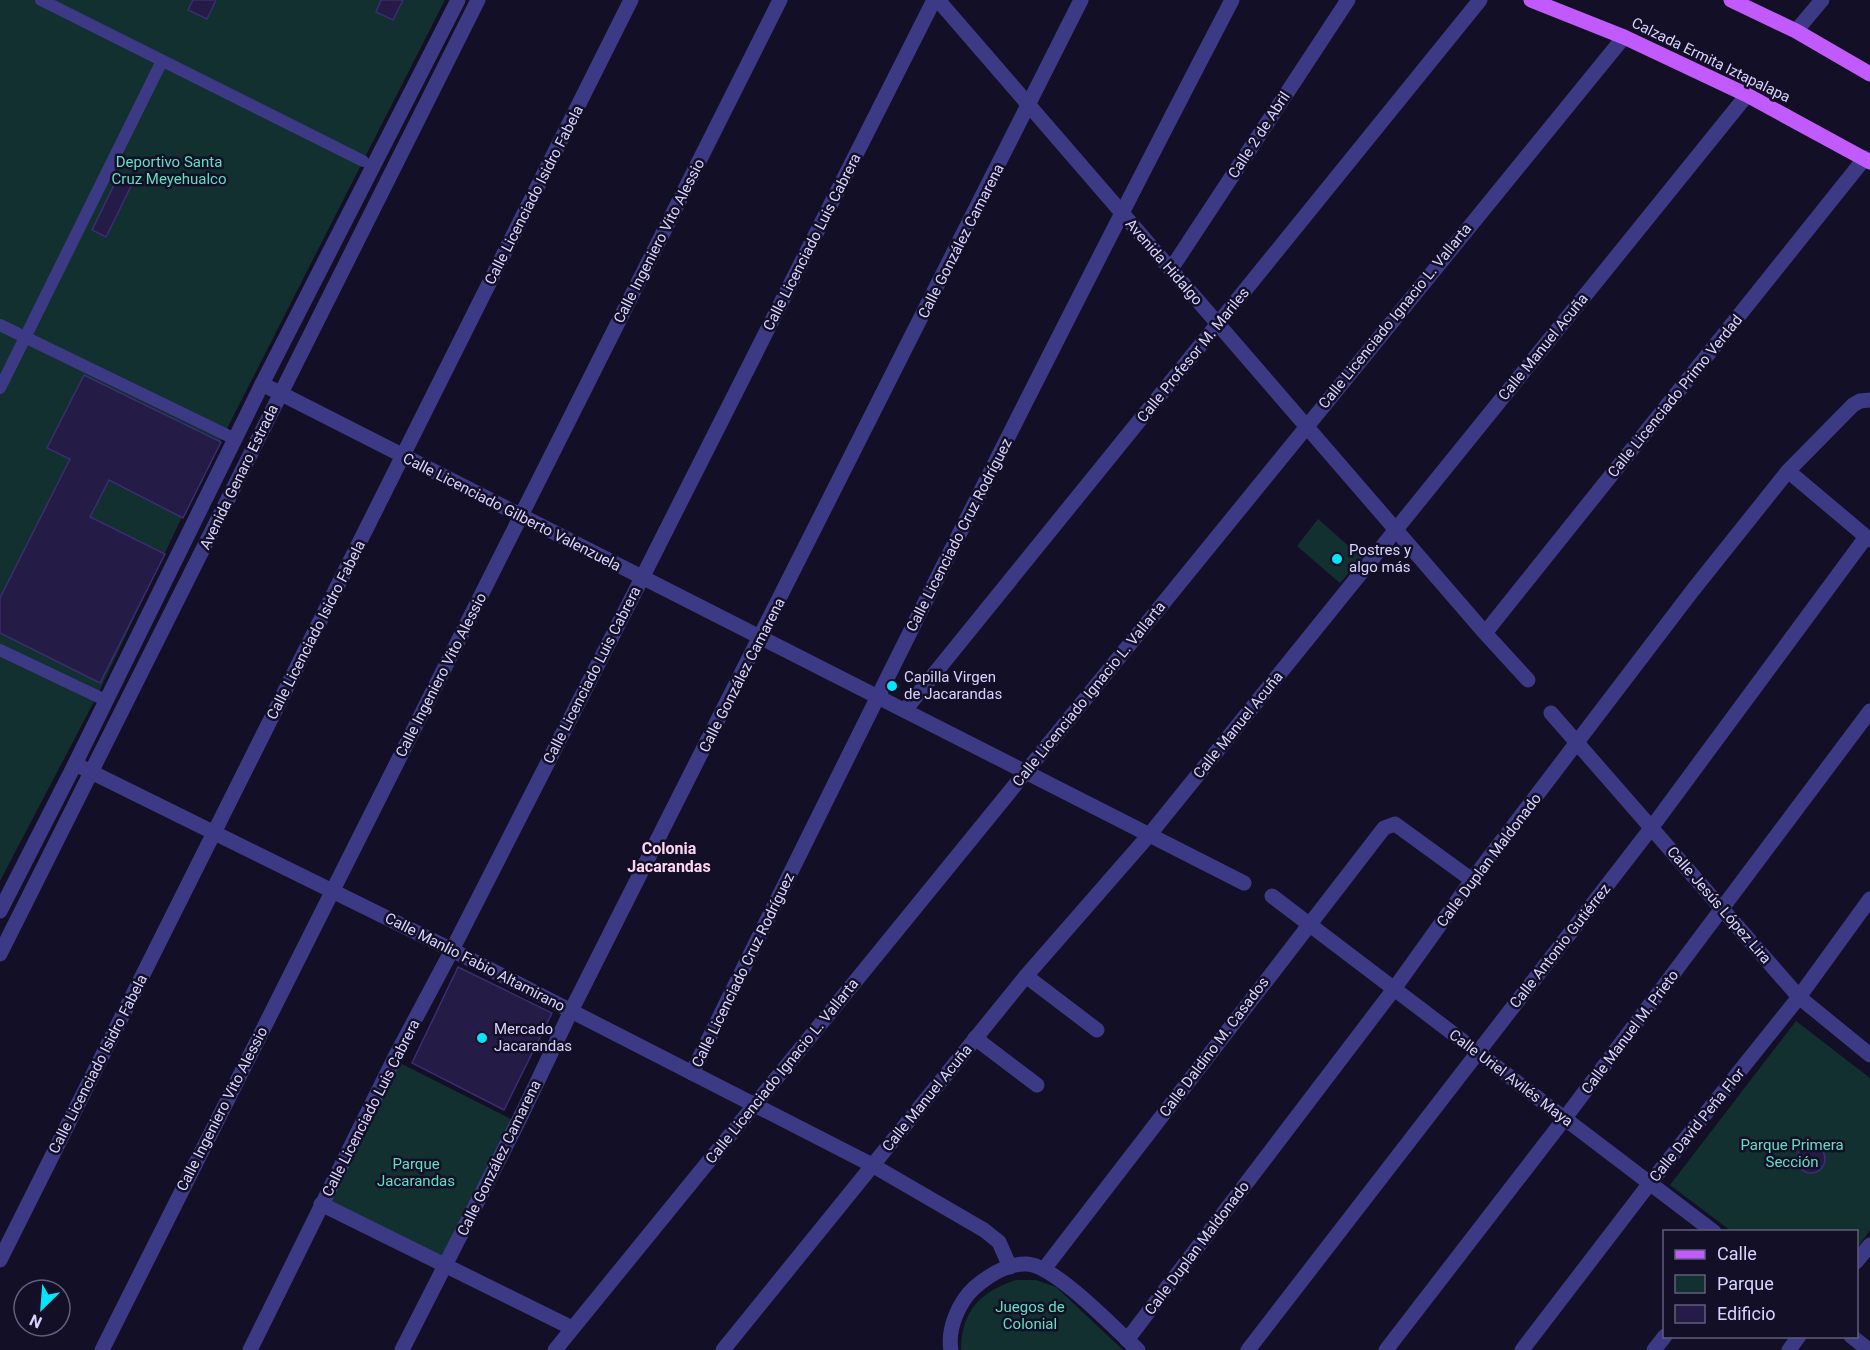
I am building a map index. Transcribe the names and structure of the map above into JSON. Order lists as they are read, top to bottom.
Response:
{
  "streets": {
    "main road": ["Calzada Ermita Iztapalapa"],
    "street": [
      "Calle 2 de Abril",
      "Calle Licenciado Isidro Fabela",
      "Calle Ingeniero Vito Alessio",
      "Calle González Camarena",
      "Calle Licenciado Luis Cabrera",
      "Avenida Hidalgo",
      "Calle Licenciado Ignacio L. Vallarta",
      "Calle Manuel Acuña",
      "Calle Profesor M. Mariles",
      "Calle Licenciado Primo Verdad",
      "Avenida Genaro Estrada",
      "Calle Licenciado Gilberto Valenzuela",
      "Calle Licenciado Cruz Rodríguez",
      "Calle Duplan Maldonado",
      "Calle Jesús López Lira",
      "Calle Antonio Gutiérrez",
      "Calle Manlio Fabio Altamirano",
      "Calle Manuel M. Prieto",
      "Calle Daldino M. Casados",
      "Calle Uriel Avilés Maya",
      "Calle David Peña Flor"
    ]
  },
  "crossings": [
    ["Calzada Ermita Iztapalapa", "Calle Licenciado Ignacio L. Vallarta"],
    ["Calzada Ermita Iztapalapa", "Calle Manuel Acuña"],
    ["Calzada Ermita Iztapalapa", "Calle Licenciado Primo Verdad"],
    ["Calle 2 de Abril", "Avenida Hidalgo"],
    ["Calle Licenciado Isidro Fabela", "Calle Licenciado Gilberto Valenzuela"],
    ["Calle Licenciado Isidro Fabela", "Calle Manlio Fabio Altamirano"],
    ["Calle Ingeniero Vito Alessio", "Calle Licenciado Gilberto Valenzuela"],
    ["Calle Ingeniero Vito Alessio", "Calle Manlio Fabio Altamirano"],
    ["Calle González Camarena", "Avenida Hidalgo"],
    ["Calle González Camarena", "Calle Licenciado Gilberto Valenzuela"],
    ["Calle González Camarena", "Calle Manlio Fabio Altamirano"],
    ["Calle Licenciado Luis Cabrera", "Avenida Hidalgo"],
    ["Calle Licenciado Luis Cabrera", "Calle Licenciado Gilberto Valenzuela"],
    ["Calle Licenciado Luis Cabrera", "Calle Manlio Fabio Altamirano"],
    ["Avenida Hidalgo", "Calle Licenciado Ignacio L. Vallarta"],
    ["Avenida Hidalgo", "Calle Manuel Acuña"],
    ["Avenida Hidalgo", "Calle Profesor M. Mariles"],
    ["Avenida Hidalgo", "Calle Licenciado Primo Verdad"],
    ["Avenida Hidalgo", "Calle Licenciado Cruz Rodríguez"],
    ["Calle Licenciado Ignacio L. Vallarta", "Calle Licenciado Gilberto Valenzuela"],
    ["Calle Licenciado Ignacio L. Vallarta", "Calle Manlio Fabio Altamirano"],
    ["Calle Manuel Acuña", "Calle Licenciado Gilberto Valenzuela"],
    ["Calle Manuel Acuña", "Calle Manlio Fabio Altamirano"],
    ["Calle Profesor M. Mariles", "Calle Licenciado Gilberto Valenzuela"],
    ["Avenida Genaro Estrada", "Calle Licenciado Gilberto Valenzuela"],
    ["Avenida Genaro Estrada", "Calle Manlio Fabio Altamirano"],
    ["Calle Licenciado Gilberto Valenzuela", "Calle Licenciado Cruz Rodríguez"],
    ["Calle Licenciado Cruz Rodríguez", "Calle Manlio Fabio Altamirano"],
    ["Calle Duplan Maldonado", "Calle Jesús López Lira"],
    ["Calle Duplan Maldonado", "Calle Daldino M. Casados"],
    ["Calle Duplan Maldonado", "Calle Uriel Avilés Maya"],
    ["Calle Jesús López Lira", "Calle Antonio Gutiérrez"],
    ["Calle Jesús López Lira", "Calle Manuel M. Prieto"],
    ["Calle Jesús López Lira", "Calle David Peña Flor"],
    ["Calle Antonio Gutiérrez", "Calle Uriel Avilés Maya"],
    ["Calle Manuel M. Prieto", "Calle Uriel Avilés Maya"],
    ["Calle Daldino M. Casados", "Calle Uriel Avilés Maya"],
    ["Calle Uriel Avilés Maya", "Calle David Peña Flor"]
  ],
  "districts": ["Colonia Jacarandas"],
  "parks": [
    "Deportivo Santa Cruz Meyehualco",
    "Parque Primera Sección",
    "Parque Jacarandas",
    "Juegos de Colonial"
  ],
  "places": ["Postres y algo más", "Capilla Virgen de Jacarandas", "Mercado Jacarandas"],
  "legend": ["Calle", "Parque", "Edificio"],
  "north": "bottom left"
}
